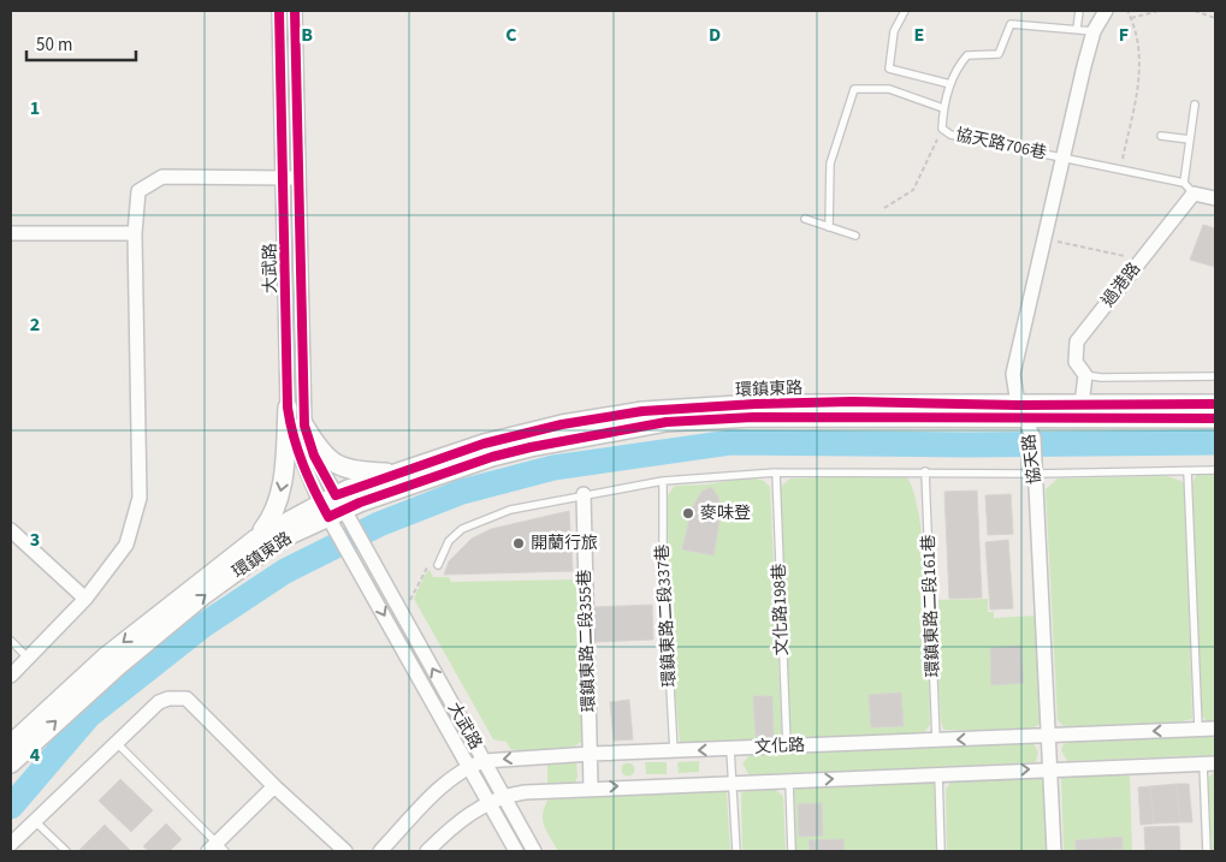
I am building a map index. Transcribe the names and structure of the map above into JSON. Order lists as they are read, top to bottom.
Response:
{
  "streets": {
    "street": [
      "大武路",
      "過港路",
      "環鎮東路",
      "協天路",
      "環鎮東路二段355巷",
      "文化路"
    ],
    "lane": [
      "協天路706巷",
      "環鎮東路二段161巷",
      "文化路198巷",
      "環鎮東路二段337巷"
    ]
  },
  "crossings": [
    ["協天路706巷", "過港路"],
    ["協天路706巷", "協天路"],
    ["大武路", "環鎮東路"],
    ["大武路", "文化路"],
    ["過港路", "環鎮東路"],
    ["環鎮東路", "協天路"],
    ["協天路", "文化路"],
    ["環鎮東路二段161巷", "文化路"],
    ["文化路198巷", "文化路"],
    ["環鎮東路二段337巷", "文化路"],
    ["環鎮東路二段355巷", "文化路"]
  ],
  "places": ["麥味登", "開蘭行旅"],
  "scale_bar": "50 m",
  "grid": {
    "columns": [
      "B",
      "C",
      "D",
      "E",
      "F"
    ],
    "rows": [
      "1",
      "2",
      "3",
      "4"
    ]
  }
}
